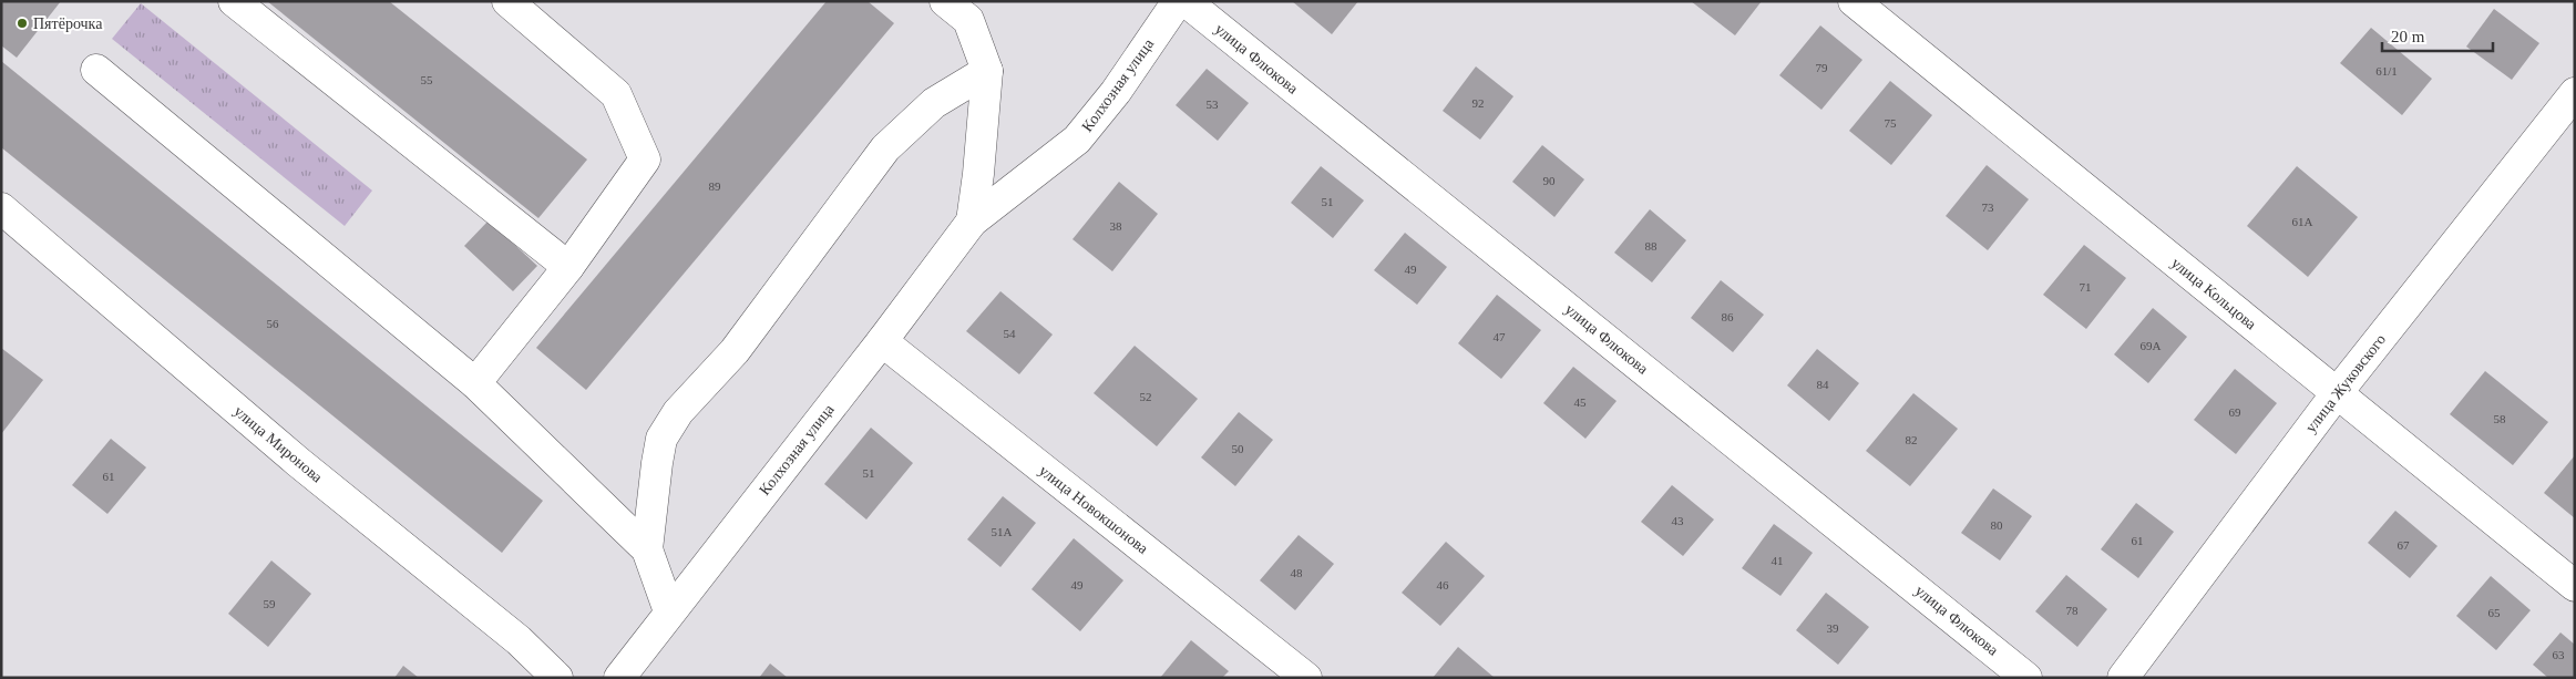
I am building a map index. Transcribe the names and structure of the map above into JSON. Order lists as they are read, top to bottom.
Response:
{
  "streets": {
    "street": [
      "улица Флюкова",
      "Колхозная улица",
      "улица Кольцова",
      "улица Жуковского",
      "улица Миронова",
      "улица Новокшонова"
    ]
  },
  "crossings": [
    ["Колхозная улица", "улица Новокшонова"],
    ["улица Кольцова", "улица Жуковского"]
  ],
  "places": ["Пятёрочка"],
  "house_numbers": [
    "79",
    "61/1",
    "55",
    "92",
    "53",
    "75",
    "90",
    "89",
    "51",
    "73",
    "61А",
    "38",
    "88",
    "49",
    "71",
    "86",
    "56",
    "54",
    "47",
    "69А",
    "84",
    "52",
    "45",
    "69",
    "58",
    "82",
    "50",
    "51",
    "61",
    "43",
    "80",
    "51А",
    "61",
    "67",
    "41",
    "48",
    "49",
    "46",
    "59",
    "78",
    "65",
    "39",
    "63"
  ],
  "scale_bar": "20 m"
}
